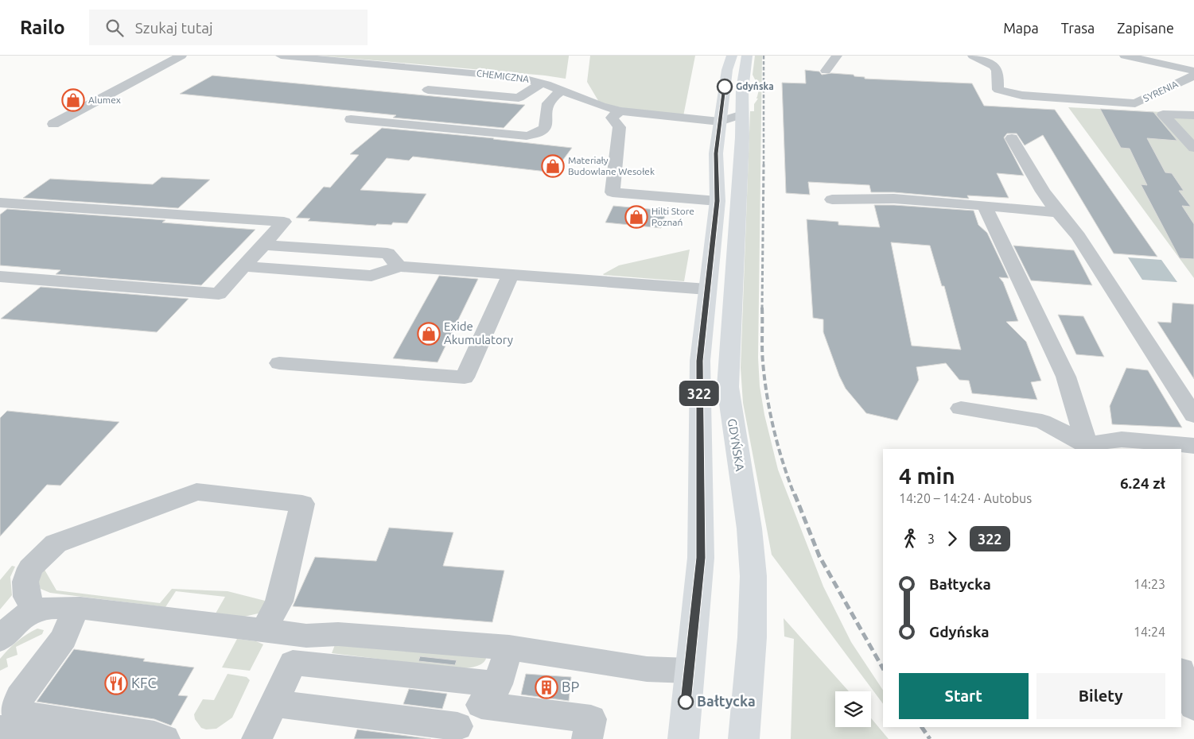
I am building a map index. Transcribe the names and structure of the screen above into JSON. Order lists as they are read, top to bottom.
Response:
{
  "streets": {
    "main road": ["GDYŃSKA"],
    "street": ["CHEMICZNA", "SYRENIA"]
  },
  "crossings": [
    ["CHEMICZNA", "GDYŃSKA"]
  ],
  "places": {
    "other": ["Gdyńska", "Bałtycka"],
    "shop": [
      "Alumex",
      "Materiały Budowlane Wesołek",
      "Hilti Store Poznań",
      "Exide Akumulatory"
    ],
    "restaurant": ["KFC"],
    "building": ["BP"]
  },
  "lines": ["bus line 322"],
  "page": {
    "header": "Railo",
    "search": "Szukaj tutaj",
    "nav": ["Mapa", "Trasa", "Zapisane"],
    "on_map": "322",
    "heading": ["4 min", "14:20 – 14:24 · Autobus", "6.24 zł"],
    "legs": ["3", "322"],
    "list": [
      {
        "name": "Bałtycka",
        "value": "14:23"
      },
      {
        "name": "Gdyńska",
        "value": "14:24"
      }
    ],
    "buttons": ["Start", "Bilety"]
  }
}
